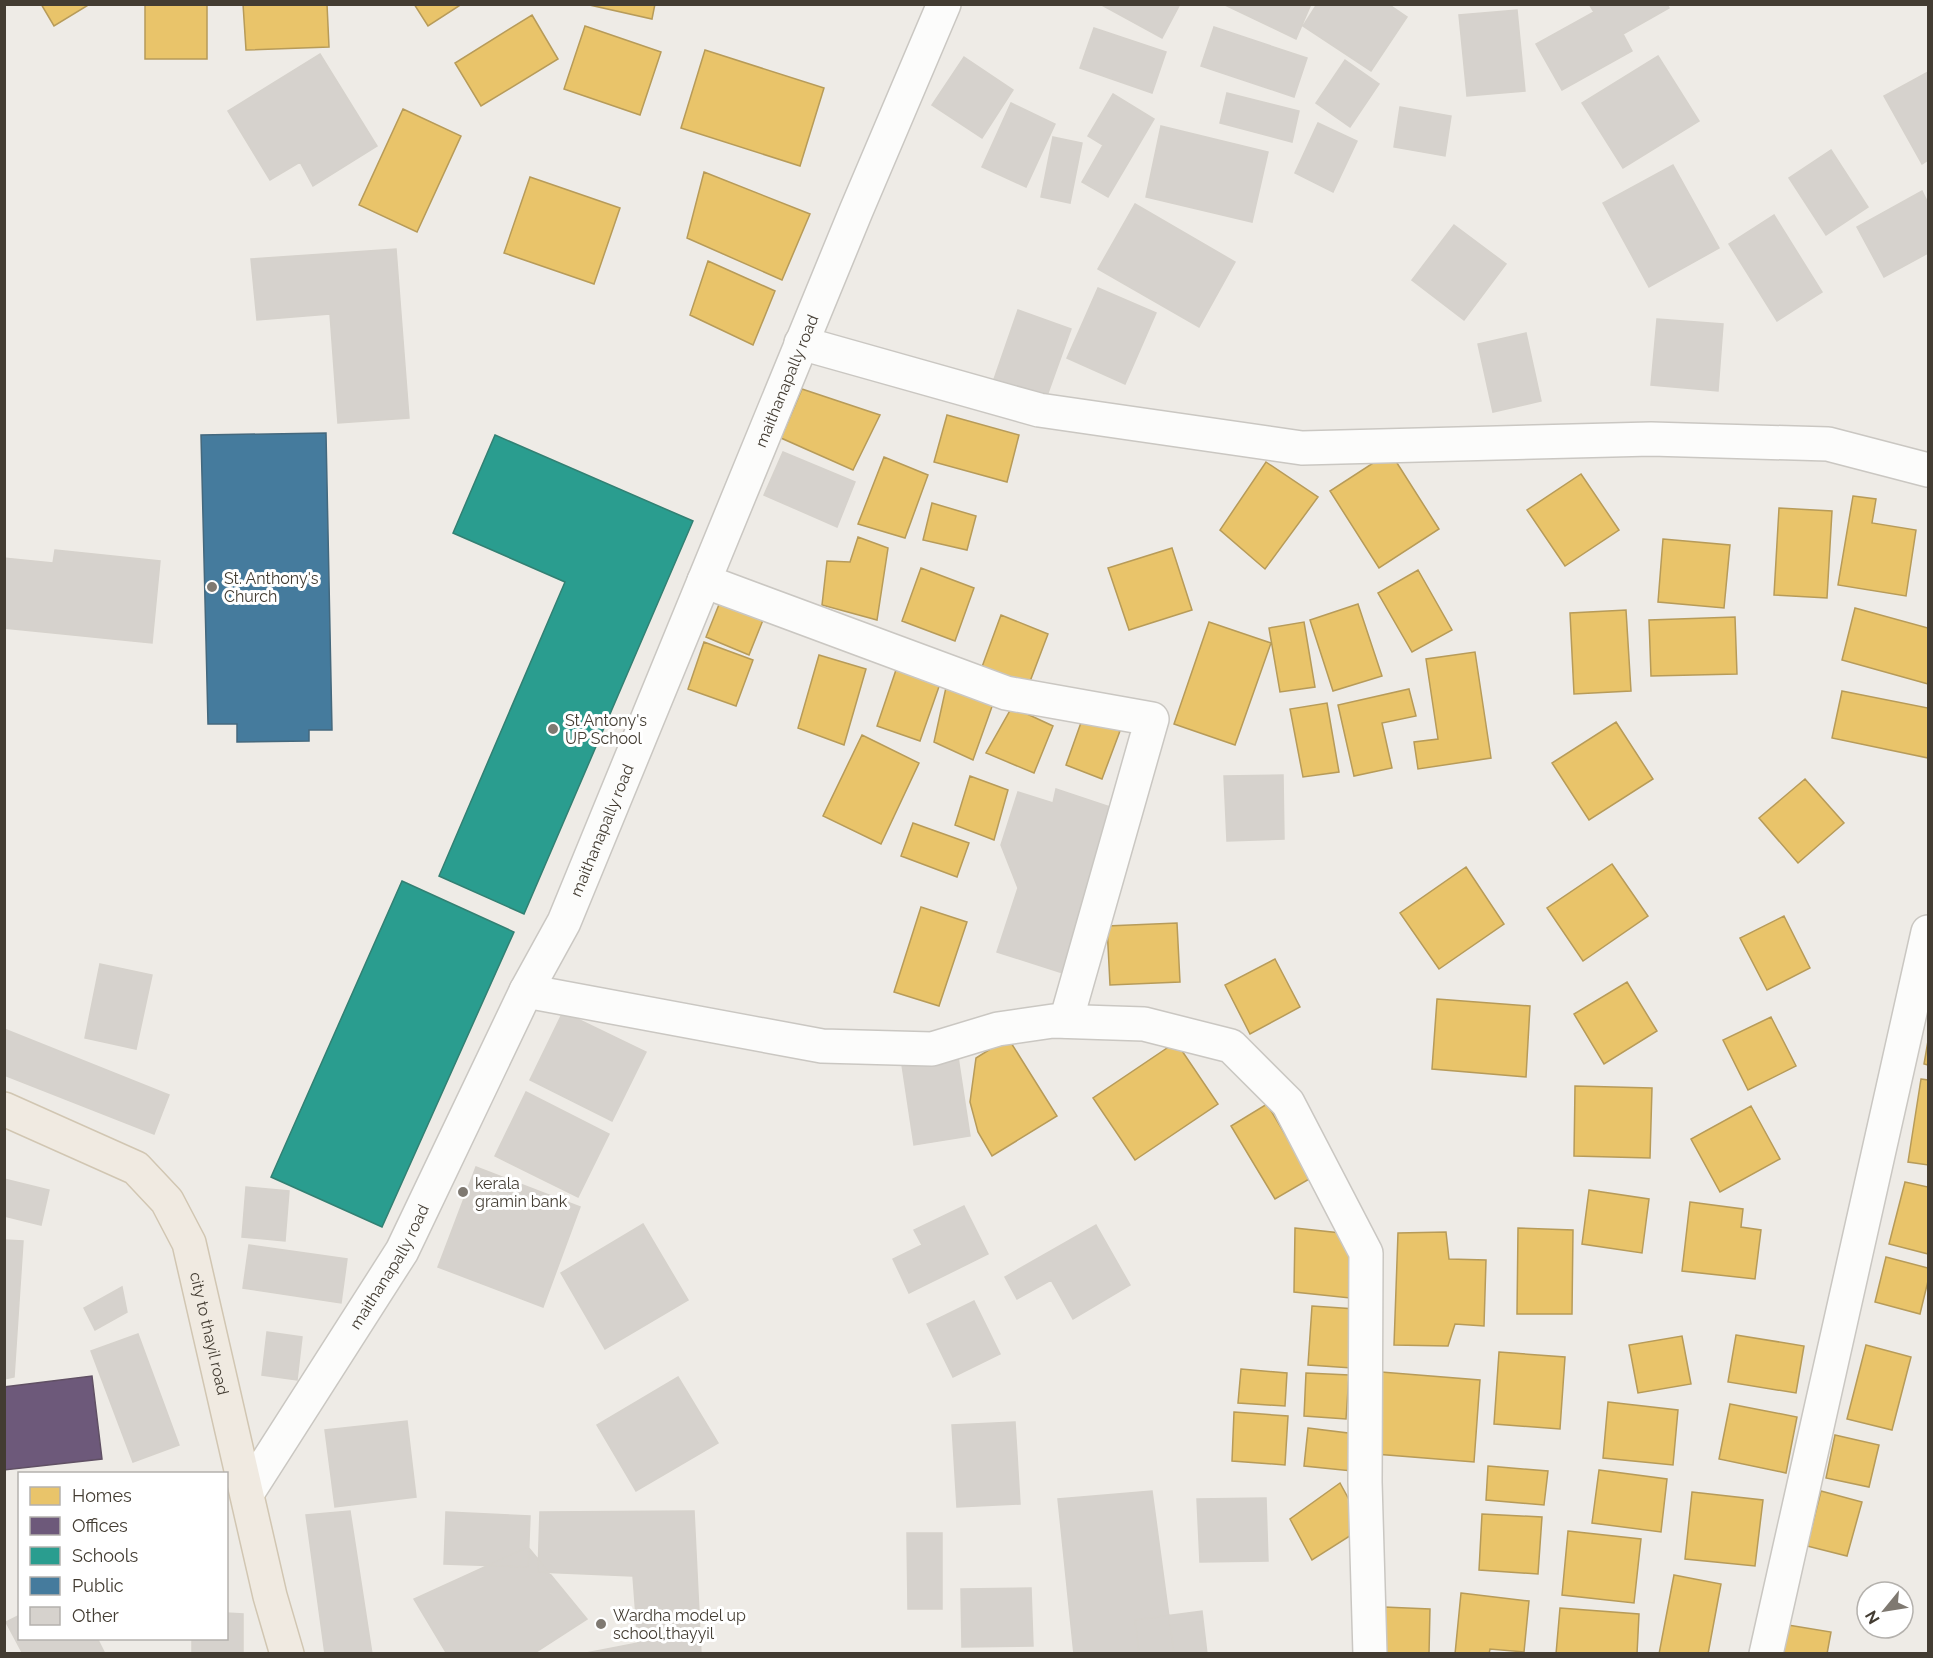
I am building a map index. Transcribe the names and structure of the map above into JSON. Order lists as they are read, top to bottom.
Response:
{
  "streets": {
    "main road": ["city to thayil road"],
    "street": ["maithanapally road"]
  },
  "crossings": [
    ["maithanapally road", "city to thayil road"]
  ],
  "places": [
    "St. Anthony's Church",
    "St Antony's UP School",
    "kerala gramin bank",
    "Wardha model up school,thayyil"
  ],
  "legend": [
    "Homes",
    "Offices",
    "Schools",
    "Public",
    "Other"
  ],
  "north": "bottom left"
}
